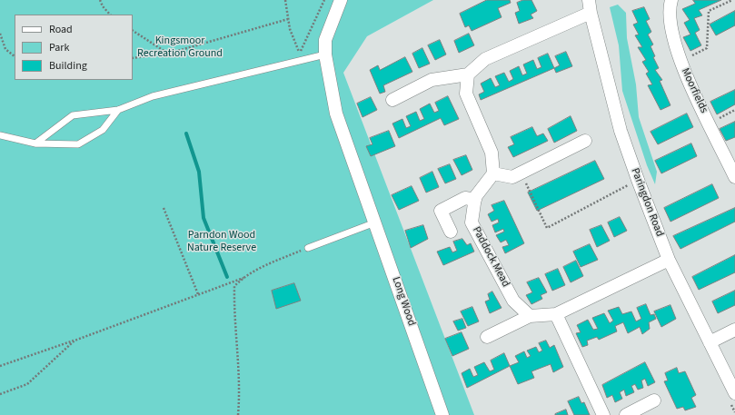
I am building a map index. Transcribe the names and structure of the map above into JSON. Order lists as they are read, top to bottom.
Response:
{
  "streets": {
    "street": [
      "Moorfields",
      "Paringdon Road",
      "Paddock Mead",
      "Long Wood"
    ]
  },
  "parks": ["Kingsmoor Recreation Ground", "Parndon Wood Nature Reserve"],
  "legend": ["Road", "Park", "Building"]
}
